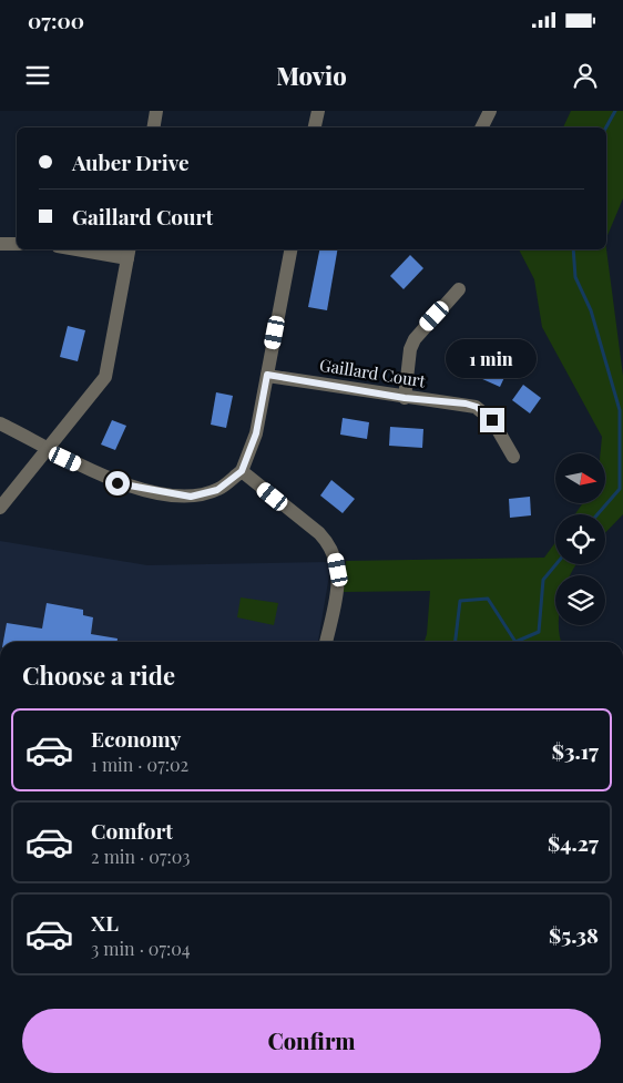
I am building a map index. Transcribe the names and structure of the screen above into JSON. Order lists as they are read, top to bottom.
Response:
{
  "streets": {
    "street": ["Gaillard Court"]
  },
  "north": "right",
  "page": {
    "status": "07:00",
    "header": "Movio",
    "banner": ["Auber Drive", "Gaillard Court"],
    "bubble": "1 min",
    "heading": "Choose a ride",
    "list": [
      {
        "name": "Economy",
        "note": "1 min · 07:02",
        "value": "$3.17"
      },
      {
        "name": "Comfort",
        "note": "2 min · 07:03",
        "value": "$4.27"
      },
      {
        "name": "XL",
        "note": "3 min · 07:04",
        "value": "$5.38"
      }
    ],
    "buttons": "Confirm"
  }
}
